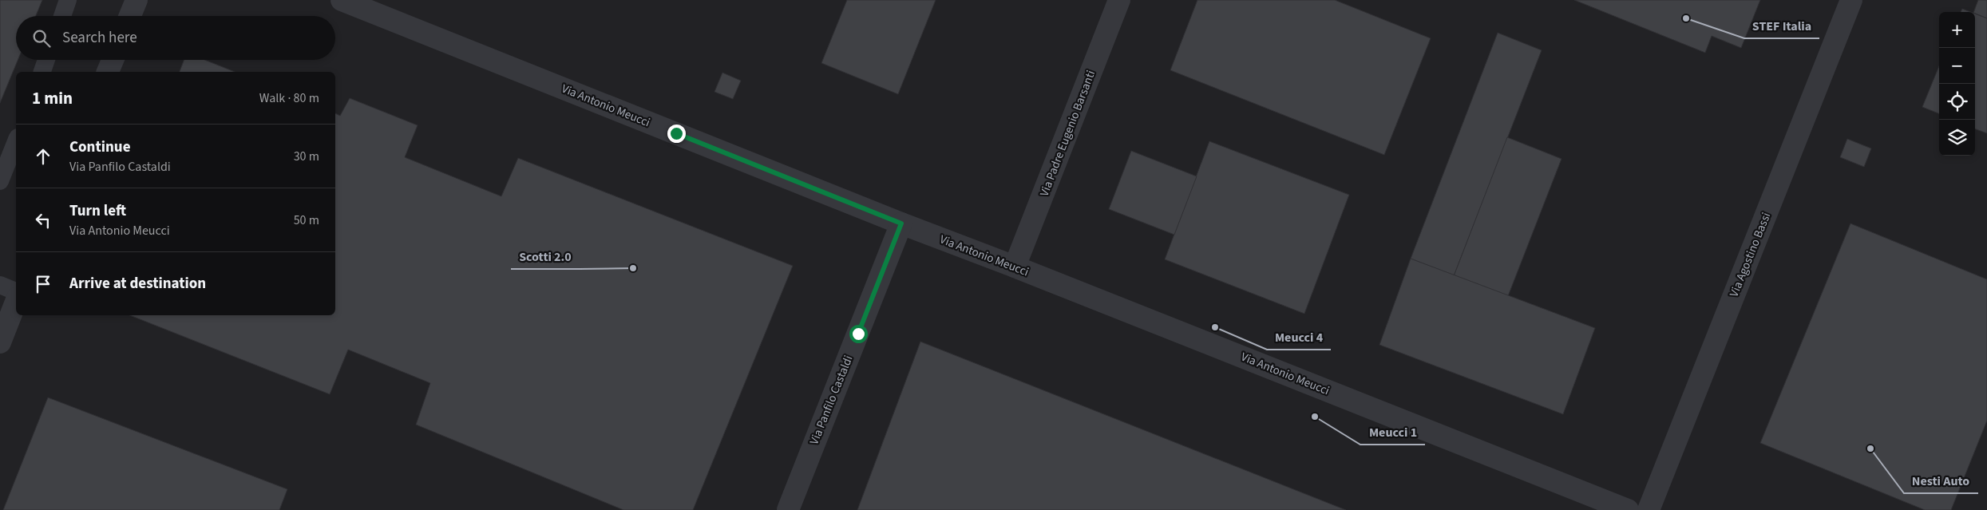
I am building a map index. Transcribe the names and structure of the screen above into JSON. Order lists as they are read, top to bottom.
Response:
{
  "streets": {
    "street": [
      "Via Antonio Meucci",
      "Via Padre Eugenio Barsanti",
      "Via Agostino Bassi",
      "Via Panfilo Castaldi"
    ]
  },
  "crossings": [
    ["Via Antonio Meucci", "Via Padre Eugenio Barsanti"],
    ["Via Antonio Meucci", "Via Panfilo Castaldi"]
  ],
  "places": [
    "STEF Italia",
    "Scotti 2.0",
    "Meucci 4",
    "Meucci 1",
    "Nesti Auto"
  ],
  "page": {
    "map_buttons": ["+", "−"],
    "search": "Search here",
    "heading": ["1 min", "Walk · 80 m"],
    "list": [
      ["Continue", "Via Panfilo Castaldi", "30 m"],
      ["Turn left", "Via Antonio Meucci", "50 m"],
      "Arrive at destination"
    ]
  }
}
